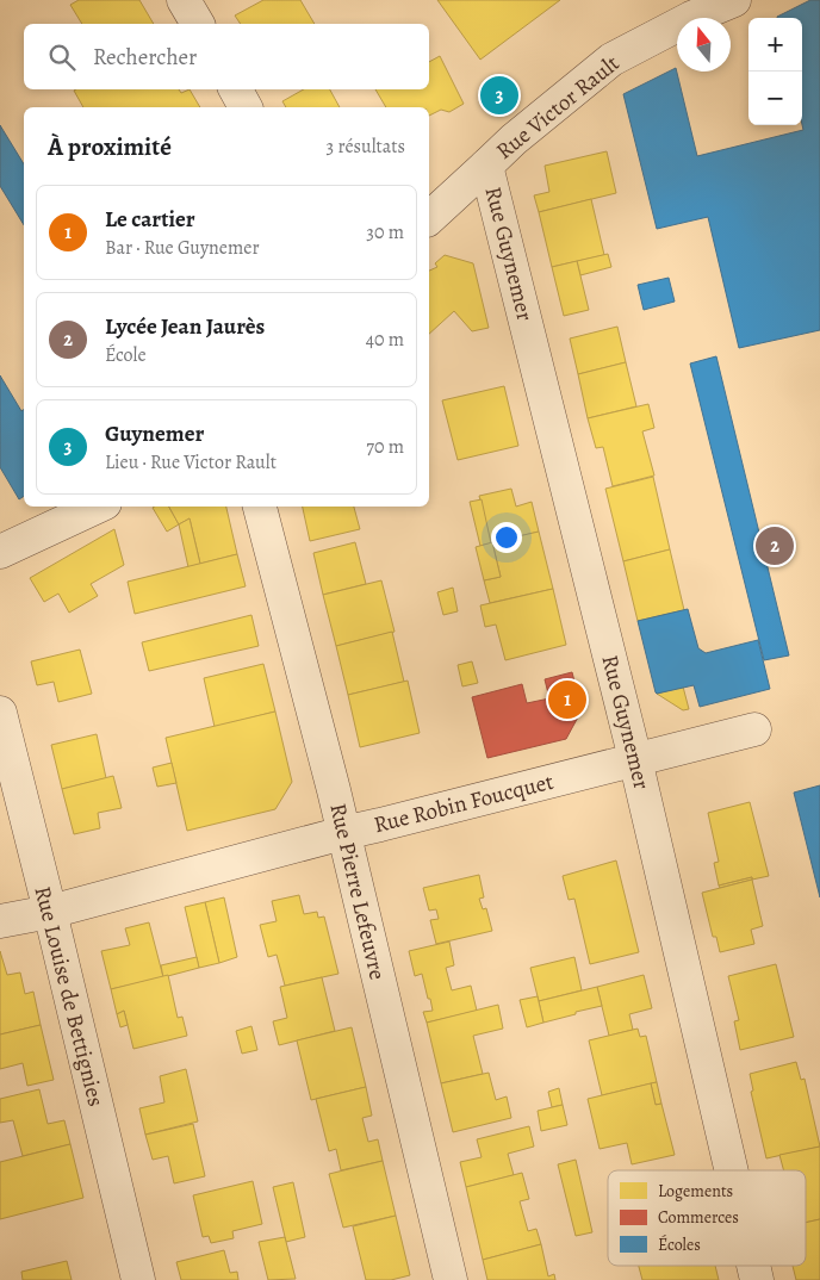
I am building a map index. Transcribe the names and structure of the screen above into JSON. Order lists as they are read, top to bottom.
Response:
{
  "streets": {
    "street": [
      "Rue Victor Rault",
      "Rue Guynemer",
      "Rue Robin Foucquet",
      "Rue Pierre Lefeuvre",
      "Rue Louise de Bettignies"
    ]
  },
  "crossings": [
    ["Rue Victor Rault", "Rue Guynemer"],
    ["Rue Guynemer", "Rue Robin Foucquet"],
    ["Rue Robin Foucquet", "Rue Pierre Lefeuvre"],
    ["Rue Robin Foucquet", "Rue Louise de Bettignies"]
  ],
  "legend": ["Logements", "Commerces", "Écoles"],
  "north": "top",
  "page": {
    "map_buttons": ["+", "−"],
    "search": "Rechercher",
    "pins": ["3", "2", "1"],
    "heading": ["À proximité", "3 résultats"],
    "list": [
      {
        "mark": "1",
        "name": "Le cartier",
        "note": "Bar · Rue Guynemer",
        "value": "30 m"
      },
      {
        "mark": "2",
        "name": "Lycée Jean Jaurès",
        "note": "École",
        "value": "40 m"
      },
      {
        "mark": "3",
        "name": "Guynemer",
        "note": "Lieu · Rue Victor Rault",
        "value": "70 m"
      }
    ]
  }
}
